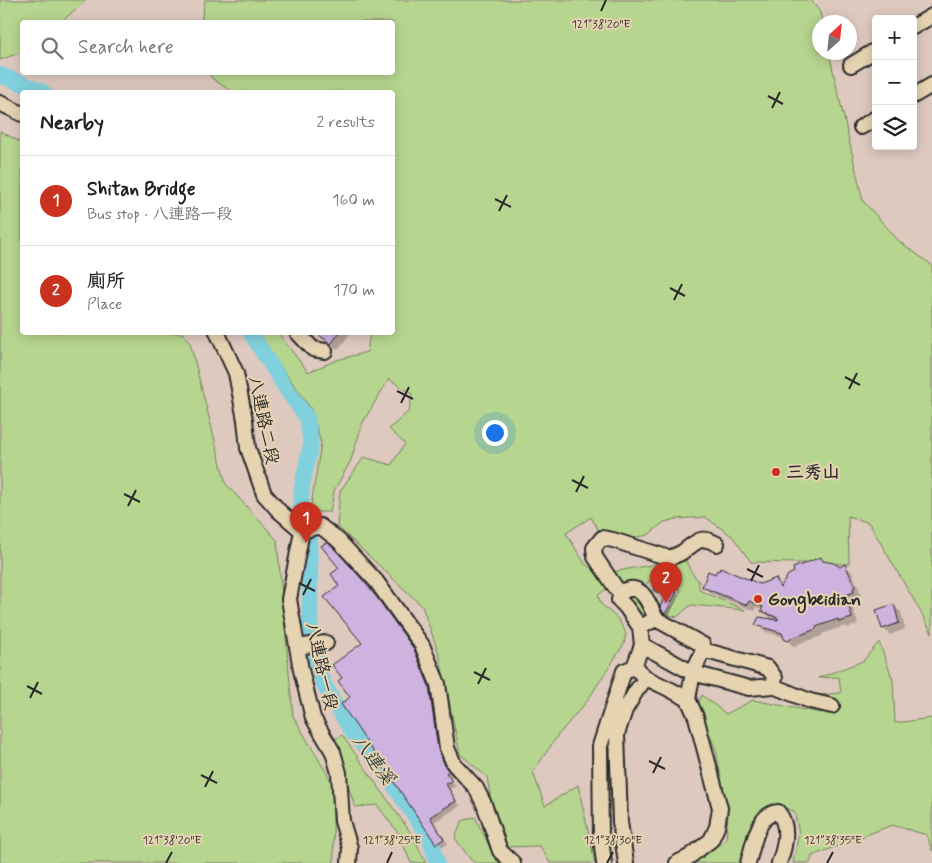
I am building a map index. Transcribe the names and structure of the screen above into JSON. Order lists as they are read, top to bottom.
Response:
{
  "streets": {
    "street": ["八連路二段", "八連路一段"]
  },
  "crossings": [
    ["八連路二段", "八連路一段"]
  ],
  "water": ["八連溪"],
  "places": ["三秀山", "Gongbeidian"],
  "north": "top right",
  "page": {
    "map_buttons": ["+", "−"],
    "search": "Search here",
    "heading": ["Nearby", "2 results"],
    "list": [
      {
        "mark": "1",
        "name": "Shitan Bridge",
        "note": "Bus stop · 八連路一段",
        "value": "160 m"
      },
      {
        "mark": "2",
        "name": "廁所",
        "note": "Place",
        "value": "170 m"
      }
    ],
    "pins": ["1", "2"]
  },
  "coordinates": [
    "121°38'20\"E",
    "121°38'25\"E",
    "121°38'30\"E",
    "121°38'35\"E"
  ]
}
